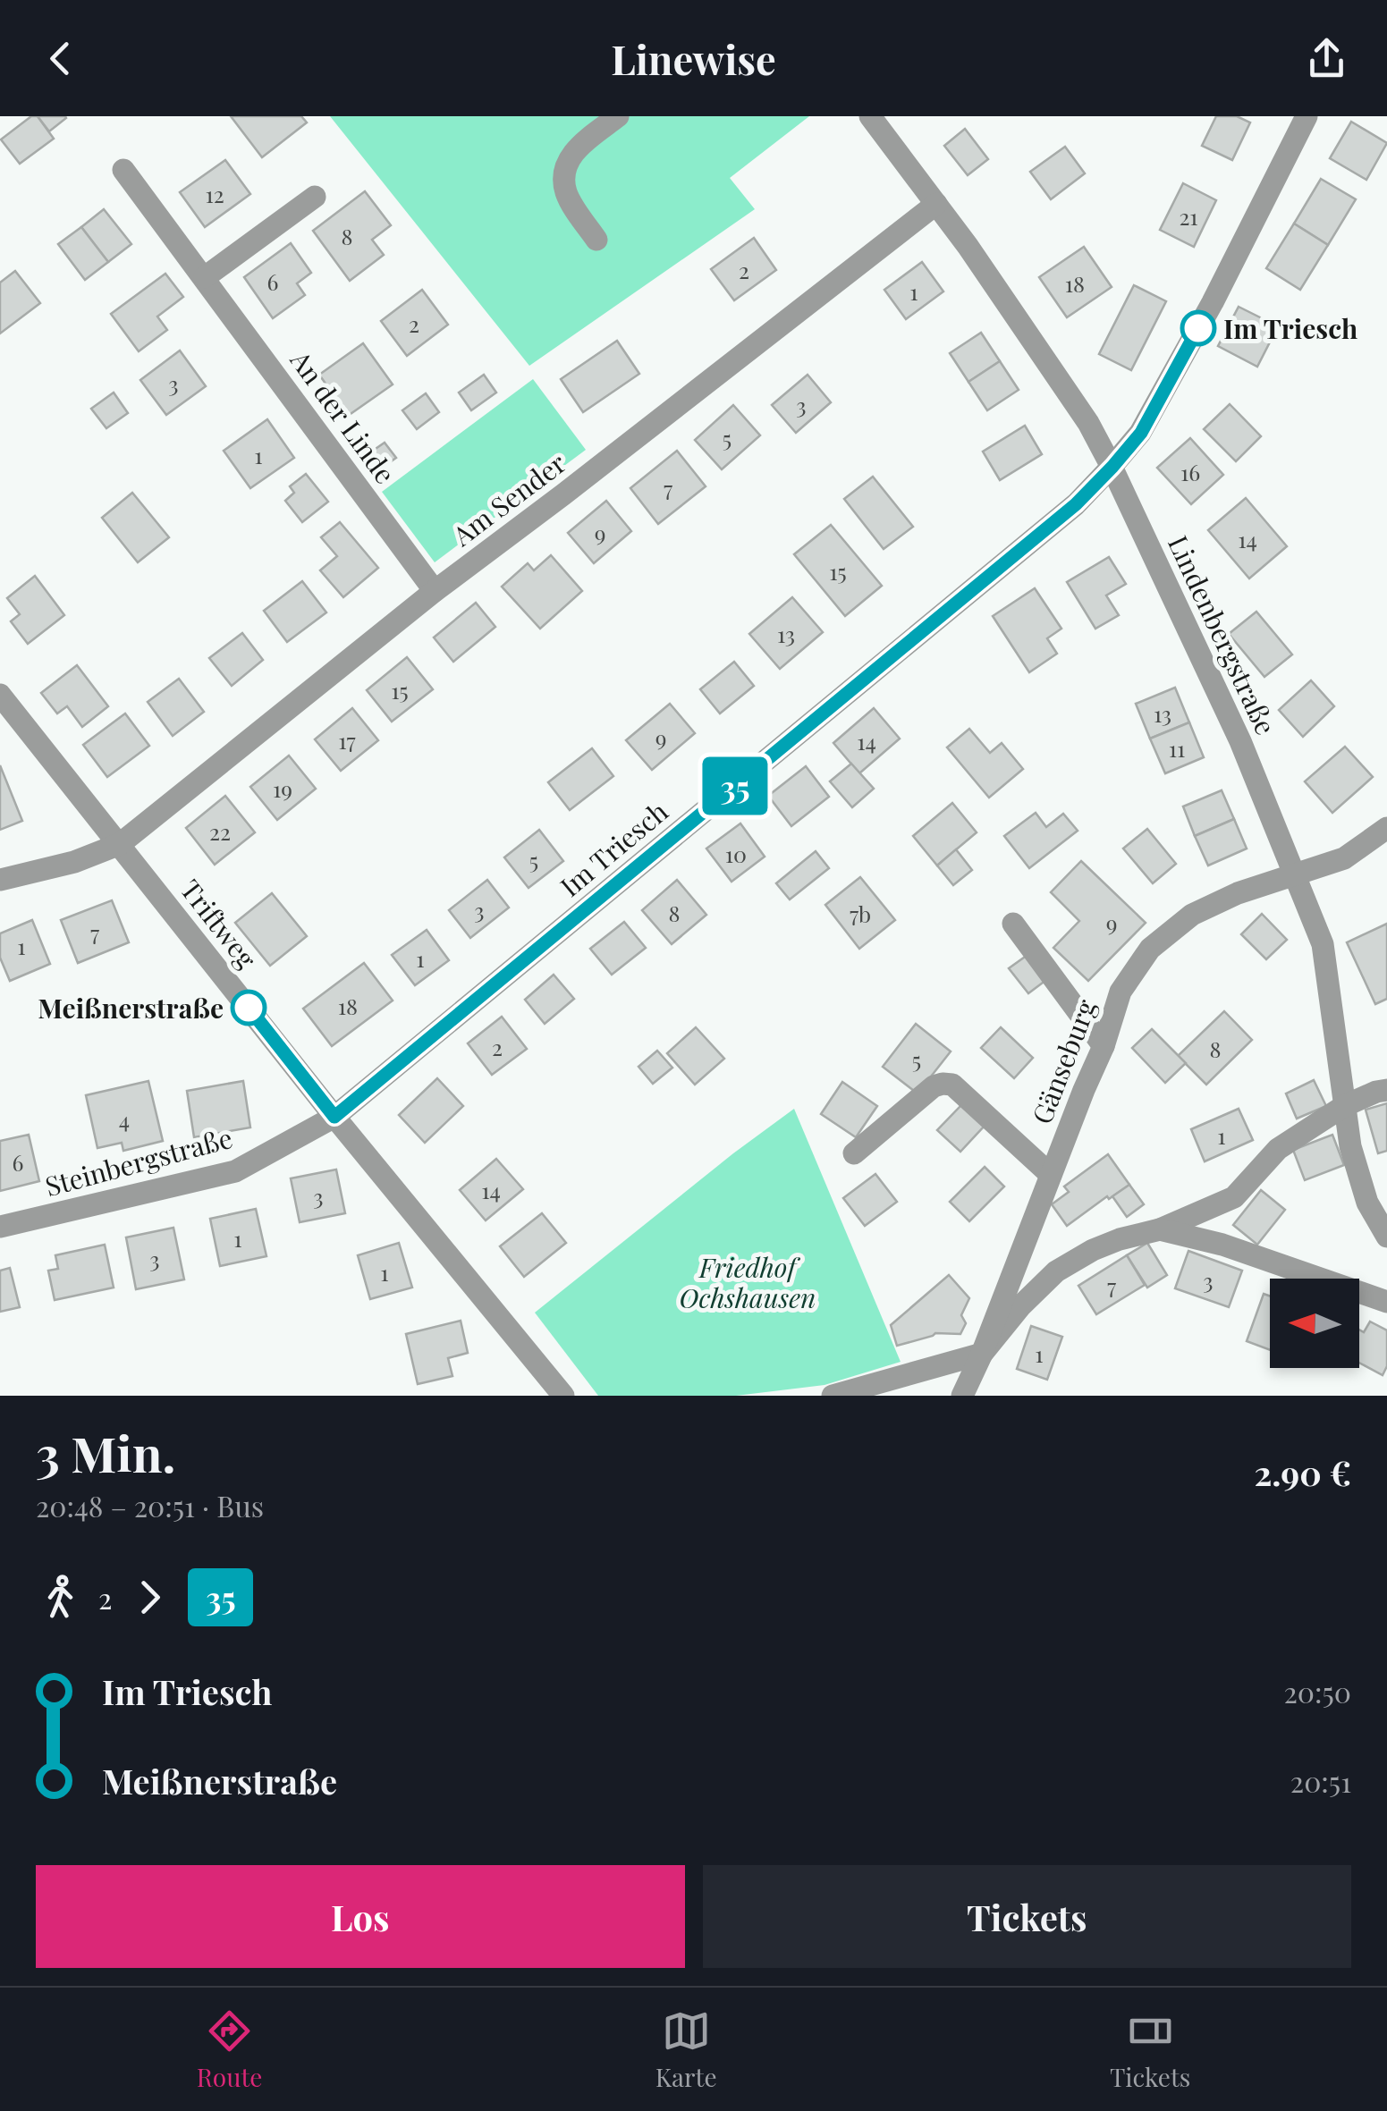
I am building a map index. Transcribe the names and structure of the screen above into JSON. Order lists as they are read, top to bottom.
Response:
{
  "streets": {
    "street": [
      "An der Linde",
      "Am Sender",
      "Lindenbergstraße",
      "Im Triesch",
      "Triftweg",
      "Gänseburg",
      "Steinbergstraße"
    ]
  },
  "crossings": [
    ["An der Linde", "Am Sender"],
    ["Am Sender", "Lindenbergstraße"],
    ["Am Sender", "Triftweg"],
    ["Lindenbergstraße", "Im Triesch"],
    ["Lindenbergstraße", "Gänseburg"],
    ["Im Triesch", "Triftweg"],
    ["Im Triesch", "Steinbergstraße"],
    ["Triftweg", "Steinbergstraße"]
  ],
  "parks": ["Friedhof Ochshausen"],
  "places": ["Im Triesch", "Meißnerstraße"],
  "lines": ["bus line 35"],
  "house_numbers": [
    "12",
    "21",
    "8",
    "2",
    "6",
    "18",
    "1",
    "2",
    "3",
    "3",
    "5",
    "1",
    "16",
    "7",
    "9",
    "14",
    "15",
    "13",
    "15",
    "13",
    "9",
    "17",
    "14",
    "11",
    "19",
    "22",
    "10",
    "5",
    "3",
    "8",
    "7b",
    "9",
    "7",
    "1",
    "1",
    "18",
    "2",
    "8",
    "5",
    "4",
    "1",
    "6",
    "14",
    "3",
    "1",
    "3",
    "1",
    "3",
    "7",
    "1"
  ],
  "north": "left",
  "page": {
    "header": "Linewise",
    "on_map": "35",
    "heading": ["3 Min.", "20:48 – 20:51 · Bus", "2.90 €"],
    "legs": ["2", "35"],
    "list": [
      {
        "name": "Im Triesch",
        "value": "20:50"
      },
      {
        "name": "Meißnerstraße",
        "value": "20:51"
      }
    ],
    "buttons": ["Los", "Tickets"],
    "tabs": ["Route", "Karte", "Tickets"]
  }
}
